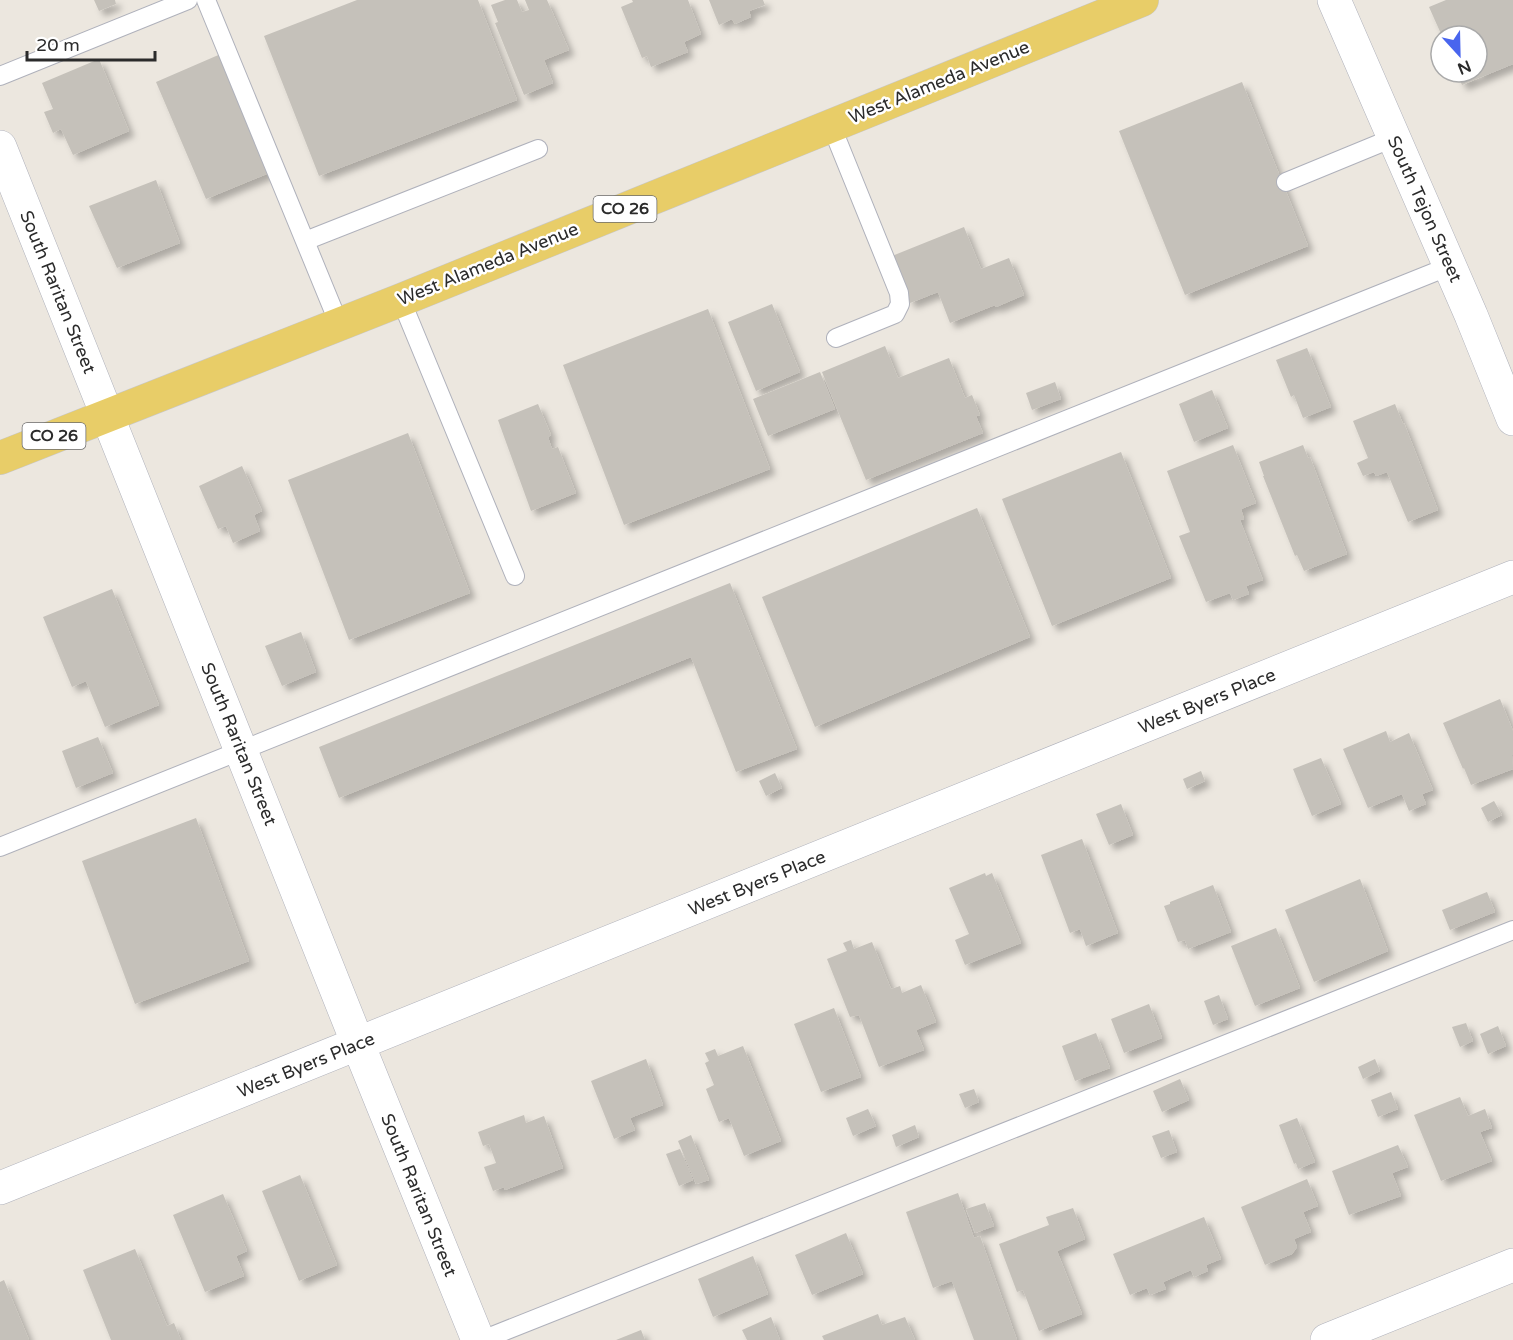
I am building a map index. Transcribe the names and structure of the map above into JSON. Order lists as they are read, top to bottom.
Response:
{
  "streets": {
    "main road": ["West Alameda Avenue", "CO 26"],
    "street": ["South Tejon Street", "South Raritan Street", "West Byers Place"]
  },
  "crossings": [
    ["West Alameda Avenue", "South Raritan Street"],
    ["South Raritan Street", "West Byers Place"]
  ],
  "scale_bar": "20 m",
  "north": "bottom"
}
